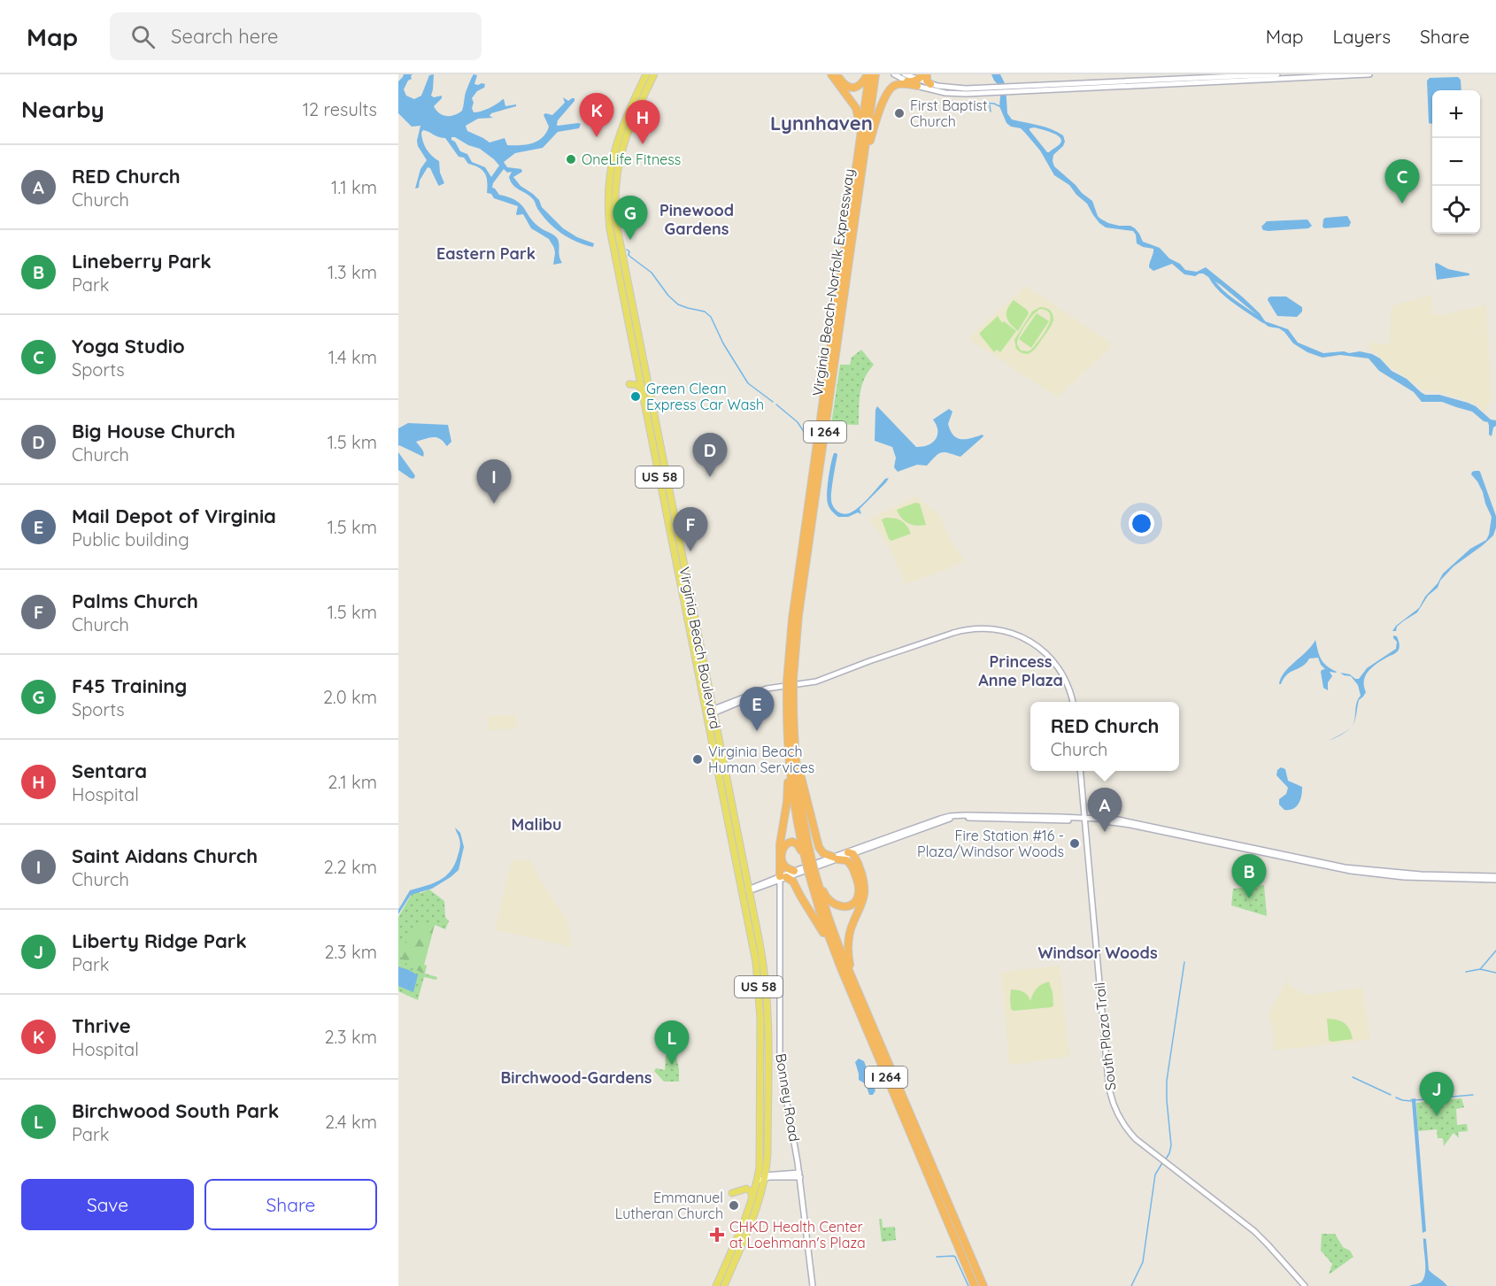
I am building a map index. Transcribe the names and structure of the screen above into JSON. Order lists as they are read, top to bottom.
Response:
{
  "streets": {
    "highway": ["Virginia Beach-Norfolk Expressway", "I 264"],
    "main road": [
      "US 58",
      "Virginia Beach Boulevard",
      "South Plaza Trail",
      "Bonney Road"
    ]
  },
  "districts": [
    "Lynnhaven",
    "Pinewood Gardens",
    "Eastern Park",
    "Princess Anne Plaza",
    "Malibu",
    "Windsor Woods",
    "Birchwood-Gardens"
  ],
  "places": {
    "other": [
      "First Baptist Church",
      "OneLife Fitness",
      "Green Clean Express Car Wash",
      "Virginia Beach Human Services",
      "Fire Station #16 - Plaza/Windsor Woods",
      "Emmanuel Lutheran Church"
    ],
    "health": ["CHKD Health Center at Loehmann's Plaza"]
  },
  "page": {
    "header": "Map",
    "search": "Search here",
    "nav": ["Map", "Layers", "Share"],
    "heading": ["Nearby", "12 results"],
    "map_buttons": ["+", "−"],
    "pins": [
      "K",
      "H",
      "C",
      "G",
      "D",
      "I",
      "F",
      "E",
      "A",
      "B",
      "L",
      "J"
    ],
    "list": [
      {
        "mark": "A",
        "name": "RED Church",
        "note": "Church",
        "value": "1.1 km"
      },
      {
        "mark": "B",
        "name": "Lineberry Park",
        "note": "Park",
        "value": "1.3 km"
      },
      {
        "mark": "C",
        "name": "Yoga Studio",
        "note": "Sports",
        "value": "1.4 km"
      },
      {
        "mark": "D",
        "name": "Big House Church",
        "note": "Church",
        "value": "1.5 km"
      },
      {
        "mark": "E",
        "name": "Mail Depot of Virginia",
        "note": "Public building",
        "value": "1.5 km"
      },
      {
        "mark": "F",
        "name": "Palms Church",
        "note": "Church",
        "value": "1.5 km"
      },
      {
        "mark": "G",
        "name": "F45 Training",
        "note": "Sports",
        "value": "2.0 km"
      },
      {
        "mark": "H",
        "name": "Sentara",
        "note": "Hospital",
        "value": "2.1 km"
      },
      {
        "mark": "I",
        "name": "Saint Aidans Church",
        "note": "Church",
        "value": "2.2 km"
      },
      {
        "mark": "J",
        "name": "Liberty Ridge Park",
        "note": "Park",
        "value": "2.3 km"
      },
      {
        "mark": "K",
        "name": "Thrive",
        "note": "Hospital",
        "value": "2.3 km"
      },
      {
        "mark": "L",
        "name": "Birchwood South Park",
        "note": "Park",
        "value": "2.4 km"
      }
    ],
    "popup": ["RED Church", "Church"],
    "buttons": ["Save", "Share"]
  }
}
